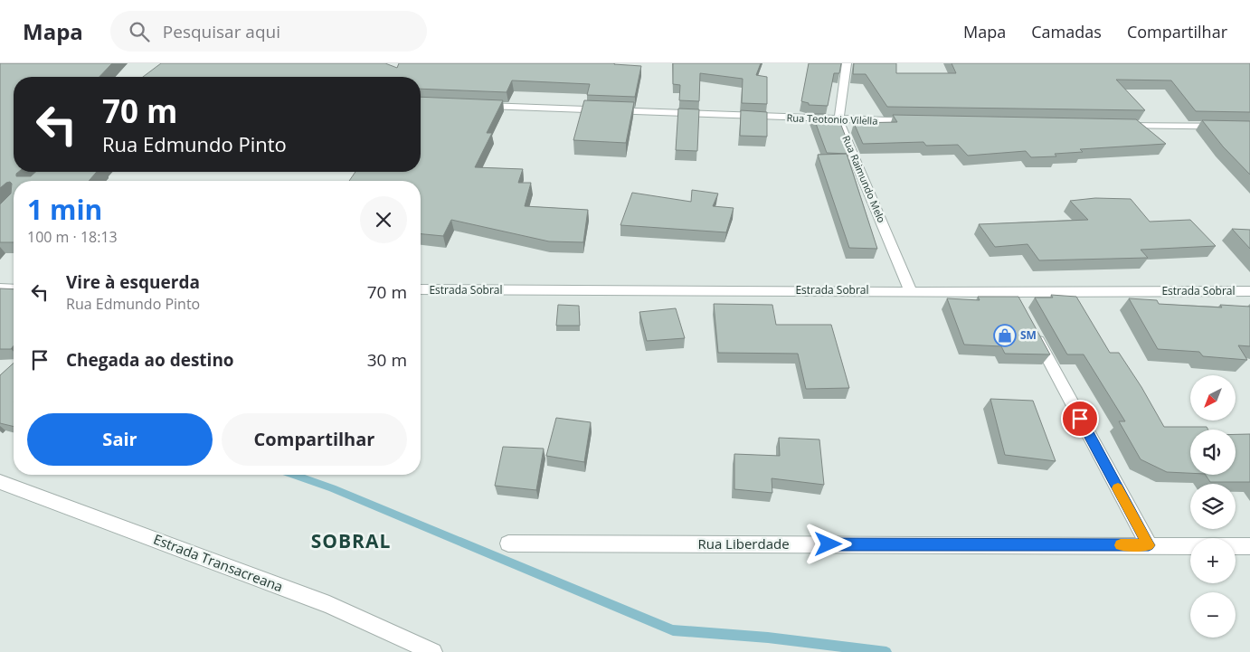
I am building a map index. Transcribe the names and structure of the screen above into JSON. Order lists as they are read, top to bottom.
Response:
{
  "streets": {
    "street": [
      "Rua Teotonio Vilella",
      "Rua Raimundo Melo",
      "Estrada Sobral",
      "Rua Liberdade",
      "Estrada Transacreana"
    ]
  },
  "crossings": [
    ["Rua Teotonio Vilella", "Rua Raimundo Melo"],
    ["Rua Raimundo Melo", "Estrada Sobral"]
  ],
  "districts": ["SOBRAL"],
  "places": {
    "shop": ["SM"]
  },
  "north": "bottom left",
  "page": {
    "header": "Mapa",
    "search": "Pesquisar aqui",
    "nav": ["Mapa", "Camadas", "Compartilhar"],
    "turn": ["70 m", "Rua Edmundo Pinto"],
    "heading": ["1 min", "100 m · 18:13"],
    "list": [
      {
        "name": "Vire à esquerda",
        "note": "Rua Edmundo Pinto",
        "value": "70 m"
      },
      {
        "name": "Chegada ao destino",
        "value": "30 m"
      }
    ],
    "map_buttons": ["+", "−"],
    "buttons": ["Sair", "Compartilhar"]
  }
}
